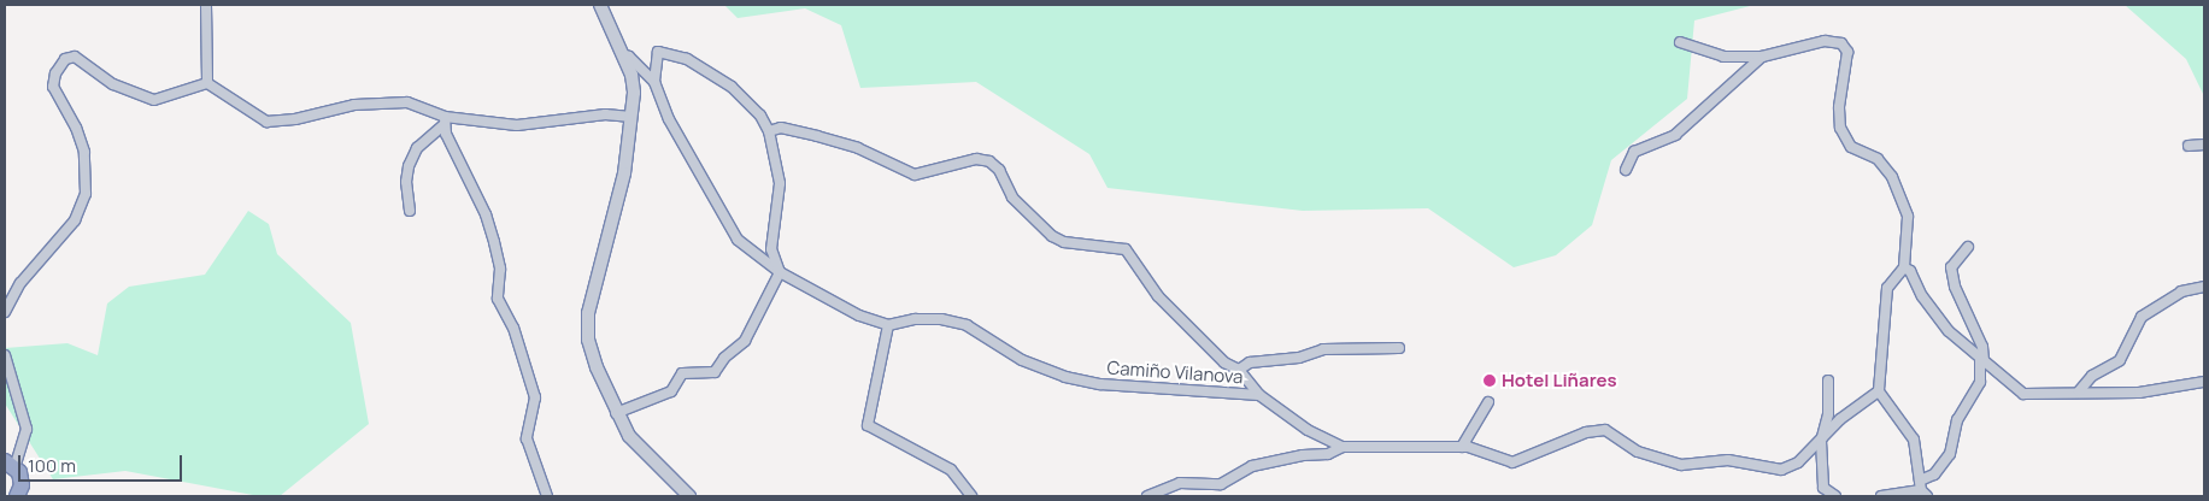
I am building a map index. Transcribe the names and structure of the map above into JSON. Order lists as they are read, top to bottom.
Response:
{
  "streets": {
    "street": ["Camiño Vilanova"]
  },
  "places": ["Hotel Liñares"],
  "scale_bar": "100 m"
}
